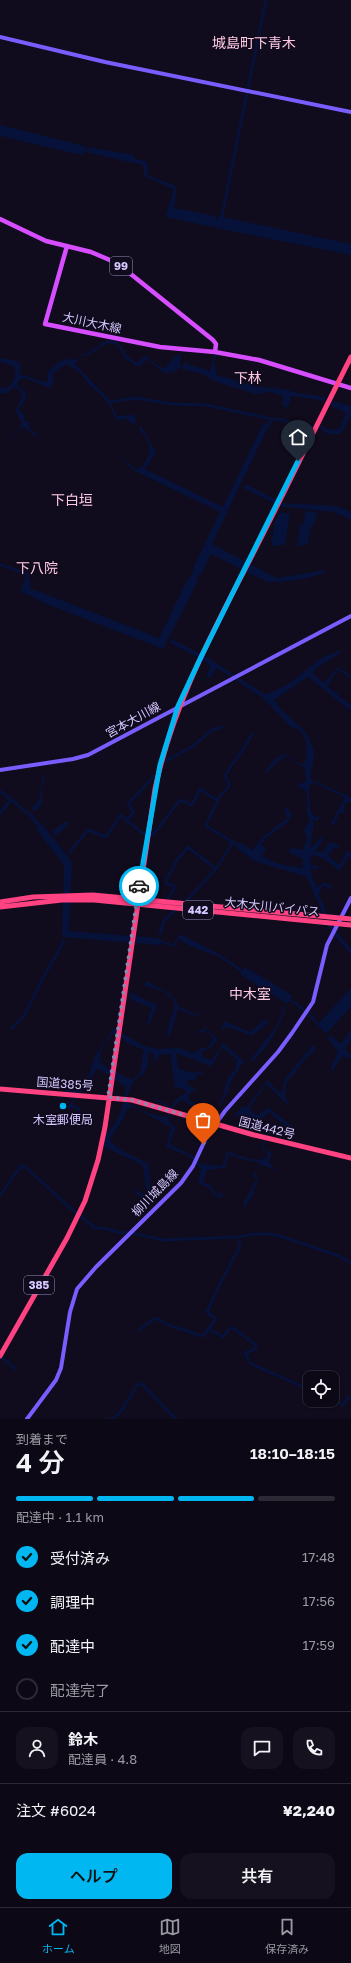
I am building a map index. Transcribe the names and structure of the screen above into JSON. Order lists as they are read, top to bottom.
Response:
{
  "streets": {
    "highway": [
      "大木大川バイパス",
      "442",
      "国道385号",
      "国道442号",
      "385"
    ],
    "main road": [
      "99",
      "大川大木線",
      "宮本大川線",
      "柳川城島線"
    ]
  },
  "crossings": [
    ["99", "大川大木線"],
    ["大川大木線", "国道385号"],
    ["宮本大川線", "国道385号"],
    ["大木大川バイパス", "国道385号"],
    ["大木大川バイパス", "柳川城島線"],
    ["国道385号", "国道442号"],
    ["国道385号", "385"],
    ["国道442号", "柳川城島線"],
    ["国道442号", "385"]
  ],
  "districts": [
    "城島町下青木",
    "下林",
    "下白垣",
    "下八院",
    "中木室"
  ],
  "places": ["木室郵便局"],
  "page": {
    "heading": ["4 分", "到着まで", "18:10–18:15"],
    "panel": [
      "鈴木",
      "配達員 · 4.8",
      "注文 #6024",
      "¥2,240"
    ],
    "bar": "配達中 · 1.1 km",
    "list": [
      ["受付済み", "17:48"],
      ["調理中", "17:56"],
      ["配達中", "17:59"],
      "配達完了"
    ],
    "buttons": ["ヘルプ", "共有"],
    "tabs": ["ホーム", "地図", "保存済み"]
  }
}
